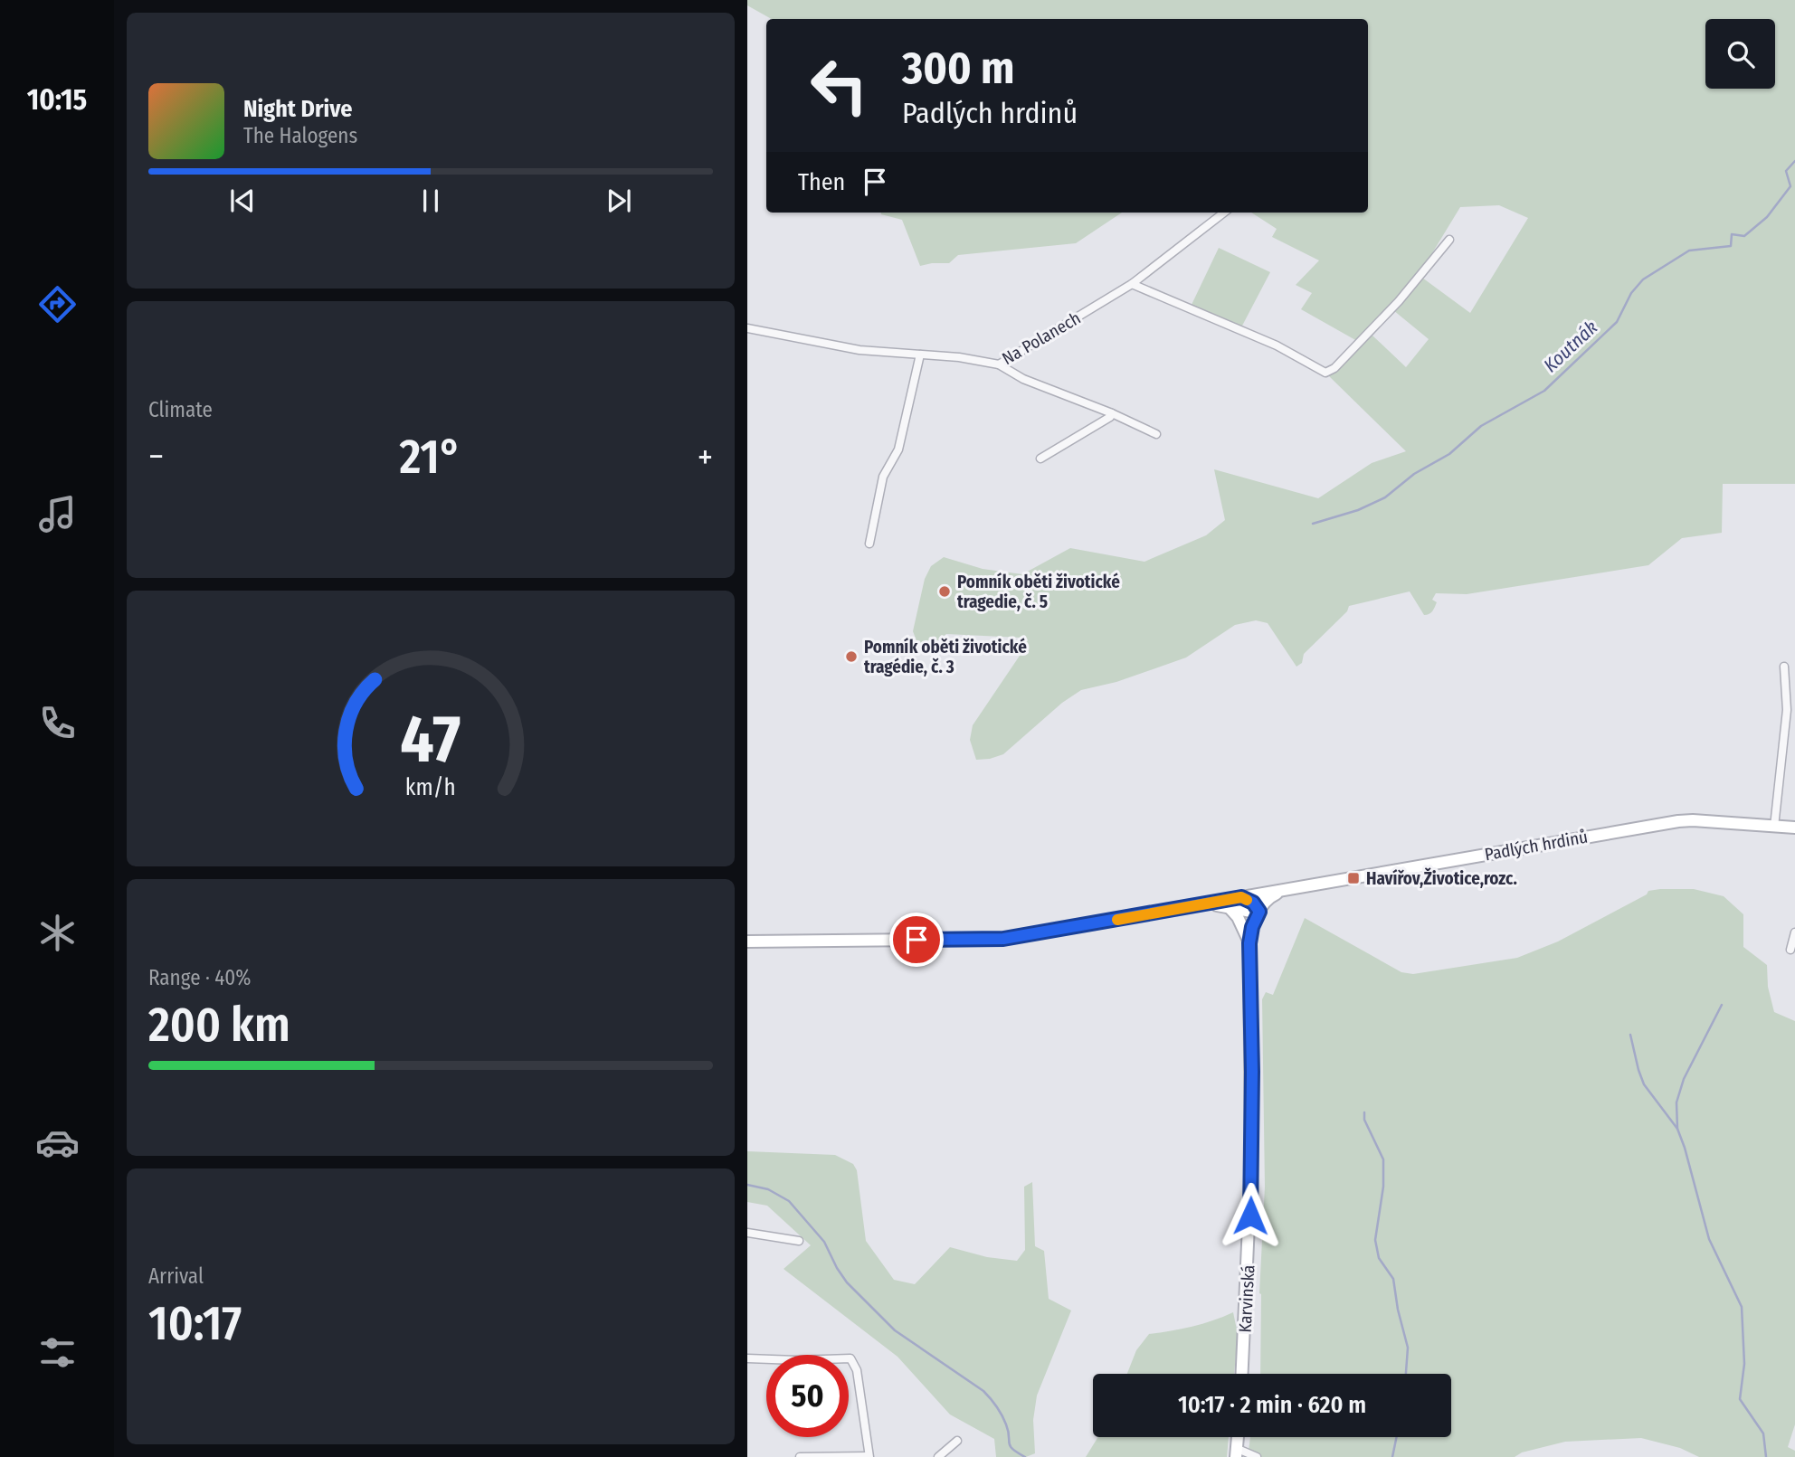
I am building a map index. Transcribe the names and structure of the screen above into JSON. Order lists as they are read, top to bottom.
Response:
{
  "streets": {
    "main road": ["Padlých hrdinů", "Karvinská"],
    "street": ["Na Polanech"]
  },
  "crossings": [
    ["Padlých hrdinů", "Karvinská"]
  ],
  "water": ["Koutnák"],
  "places": {
    "other": ["Pomník oběti životické tragedie, č. 5", "Pomník oběti životické tragédie, č. 3"],
    "transit": ["Havířov,Životice,rozc."]
  },
  "page": {
    "tabs": "10:15",
    "turn": ["300 m", "Padlých hrdinů"],
    "song": ["Night Drive", "The Halogens"],
    "then": "Then",
    "tile": [
      "Climate",
      ["Range · 40%", "200 km"],
      ["Arrival", "10:17"]
    ],
    "heat": ["−", "21°", "+"],
    "limit": "50",
    "trip": "10:17 · 2 min · 620 m",
    "gauge": ["47", "km/h"]
  }
}
